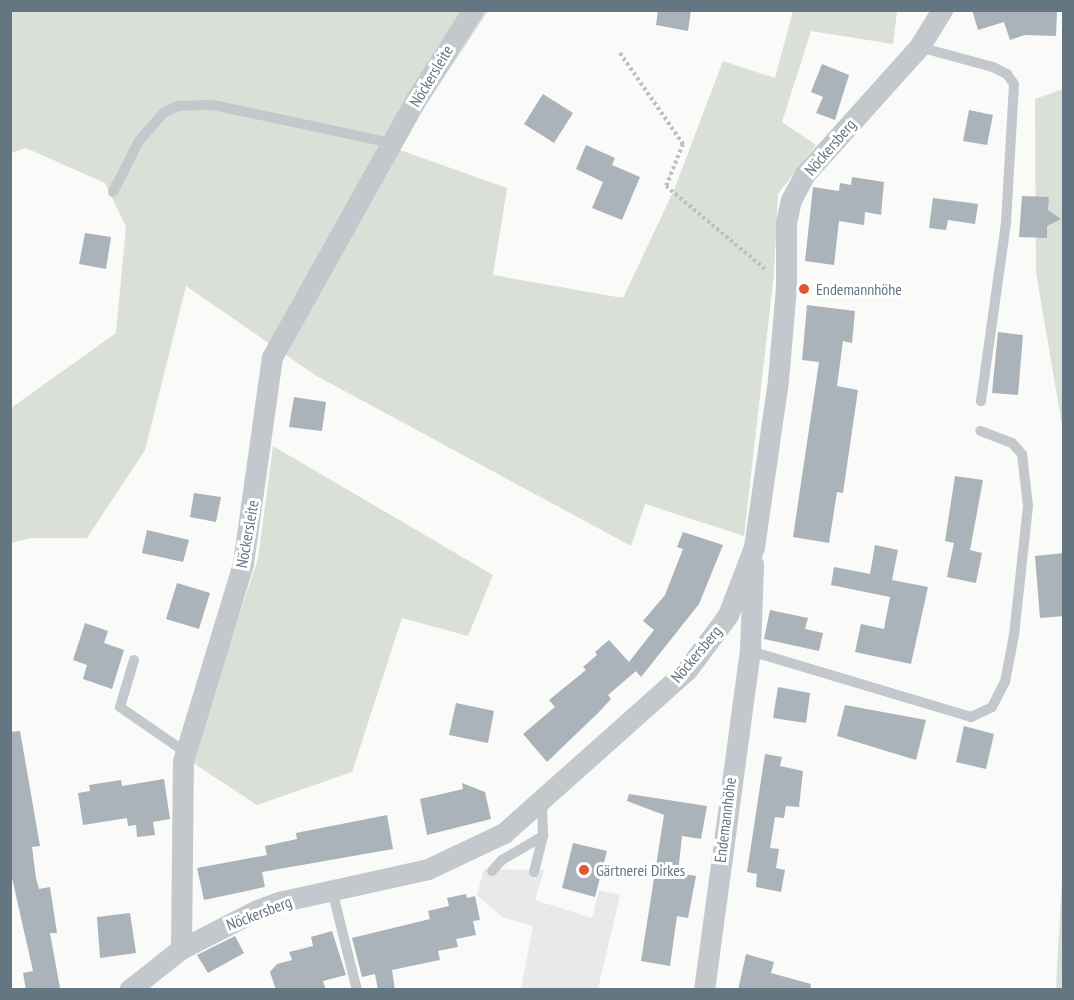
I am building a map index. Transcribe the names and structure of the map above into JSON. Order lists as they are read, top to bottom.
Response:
{
  "streets": {
    "street": ["Nöckersleite", "Nöckersberg", "Endemannhöhe"]
  },
  "crossings": [
    ["Nöckersleite", "Nöckersberg"],
    ["Nöckersberg", "Endemannhöhe"]
  ],
  "places": ["Endemannhöhe", "Gärtnerei Dirkes"]
}
